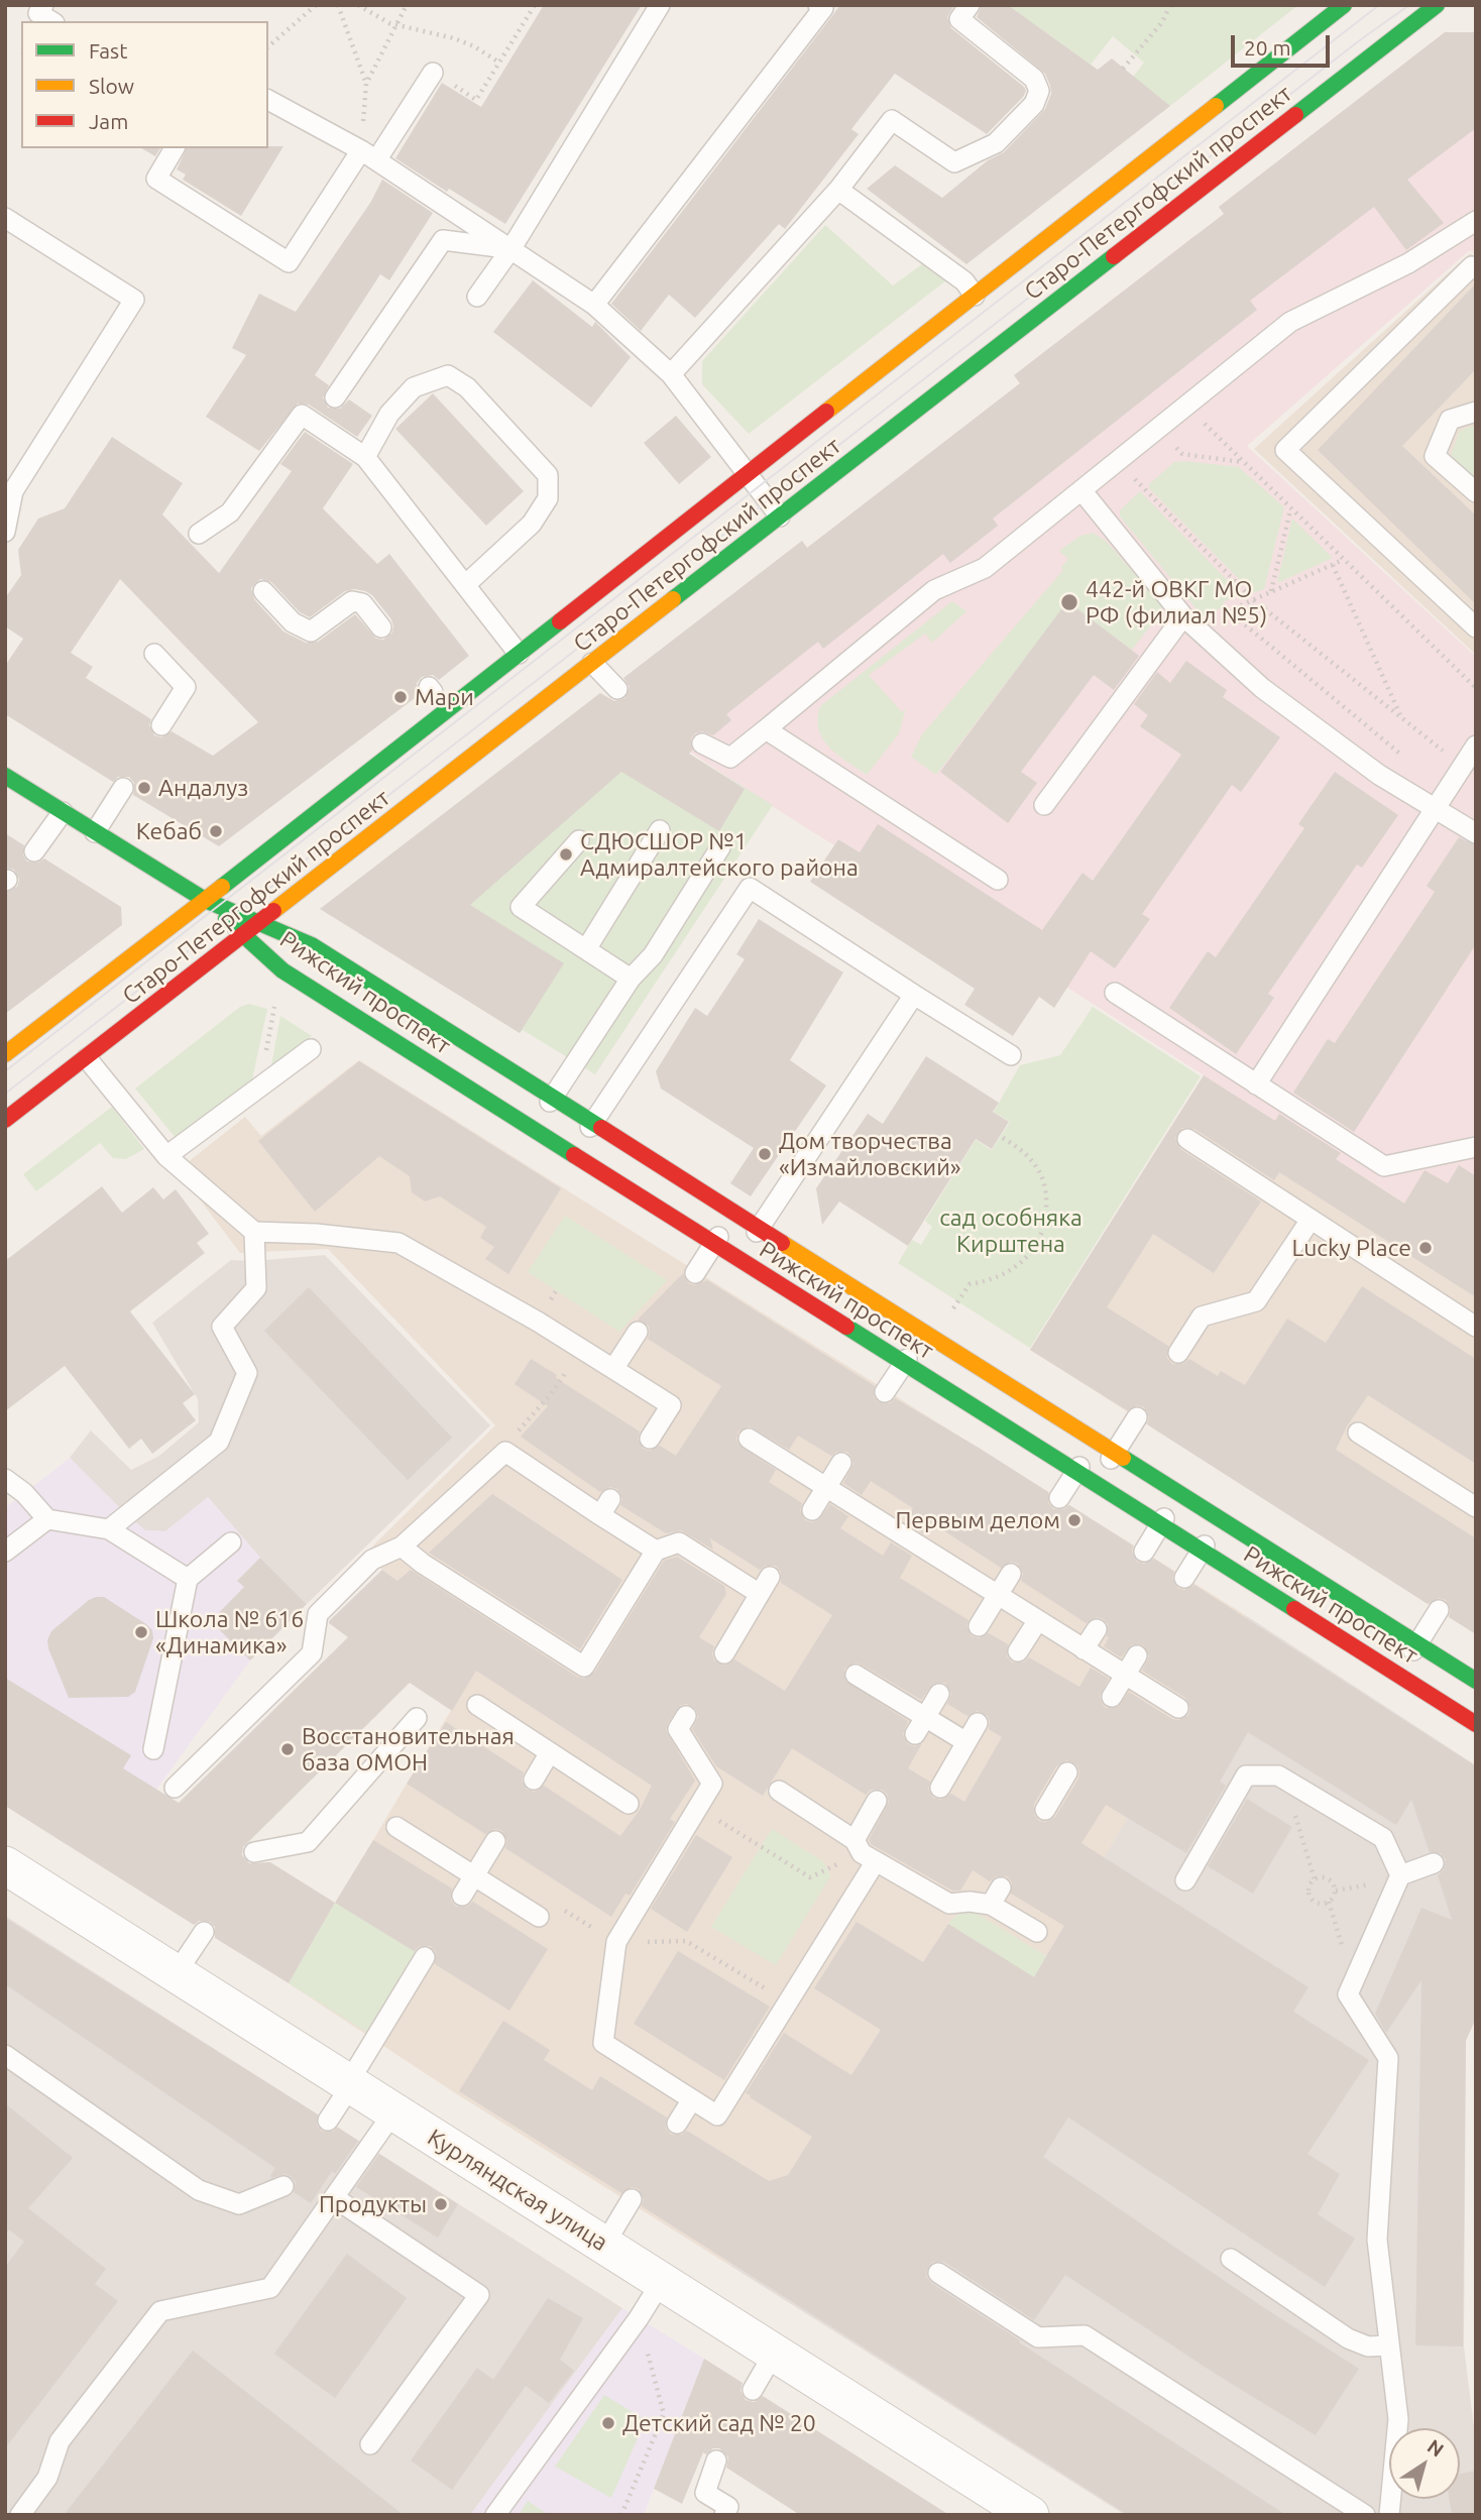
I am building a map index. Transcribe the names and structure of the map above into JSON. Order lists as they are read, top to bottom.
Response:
{
  "streets": {
    "main road": ["Старо-Петергофский проспект", "Рижский проспект"],
    "street": ["Курляндская улица"]
  },
  "crossings": [
    ["Старо-Петергофский проспект", "Рижский проспект"]
  ],
  "parks": ["сад особняка Кирштена"],
  "places": [
    "442-й ОВКГ МО РФ (филиал №5)",
    "Мари",
    "Андалуз",
    "Кебаб",
    "СДЮСШОР №1 Адмиралтейского района",
    "Дом творчества «Измайловский»",
    "Lucky Place",
    "Первым делом",
    "Школа № 616 «Динамика»",
    "Восстановительная база ОМОН",
    "Продукты",
    "Детский сад № 20"
  ],
  "legend": ["Fast", "Slow", "Jam"],
  "scale_bar": "20 m",
  "north": "top right"
}
